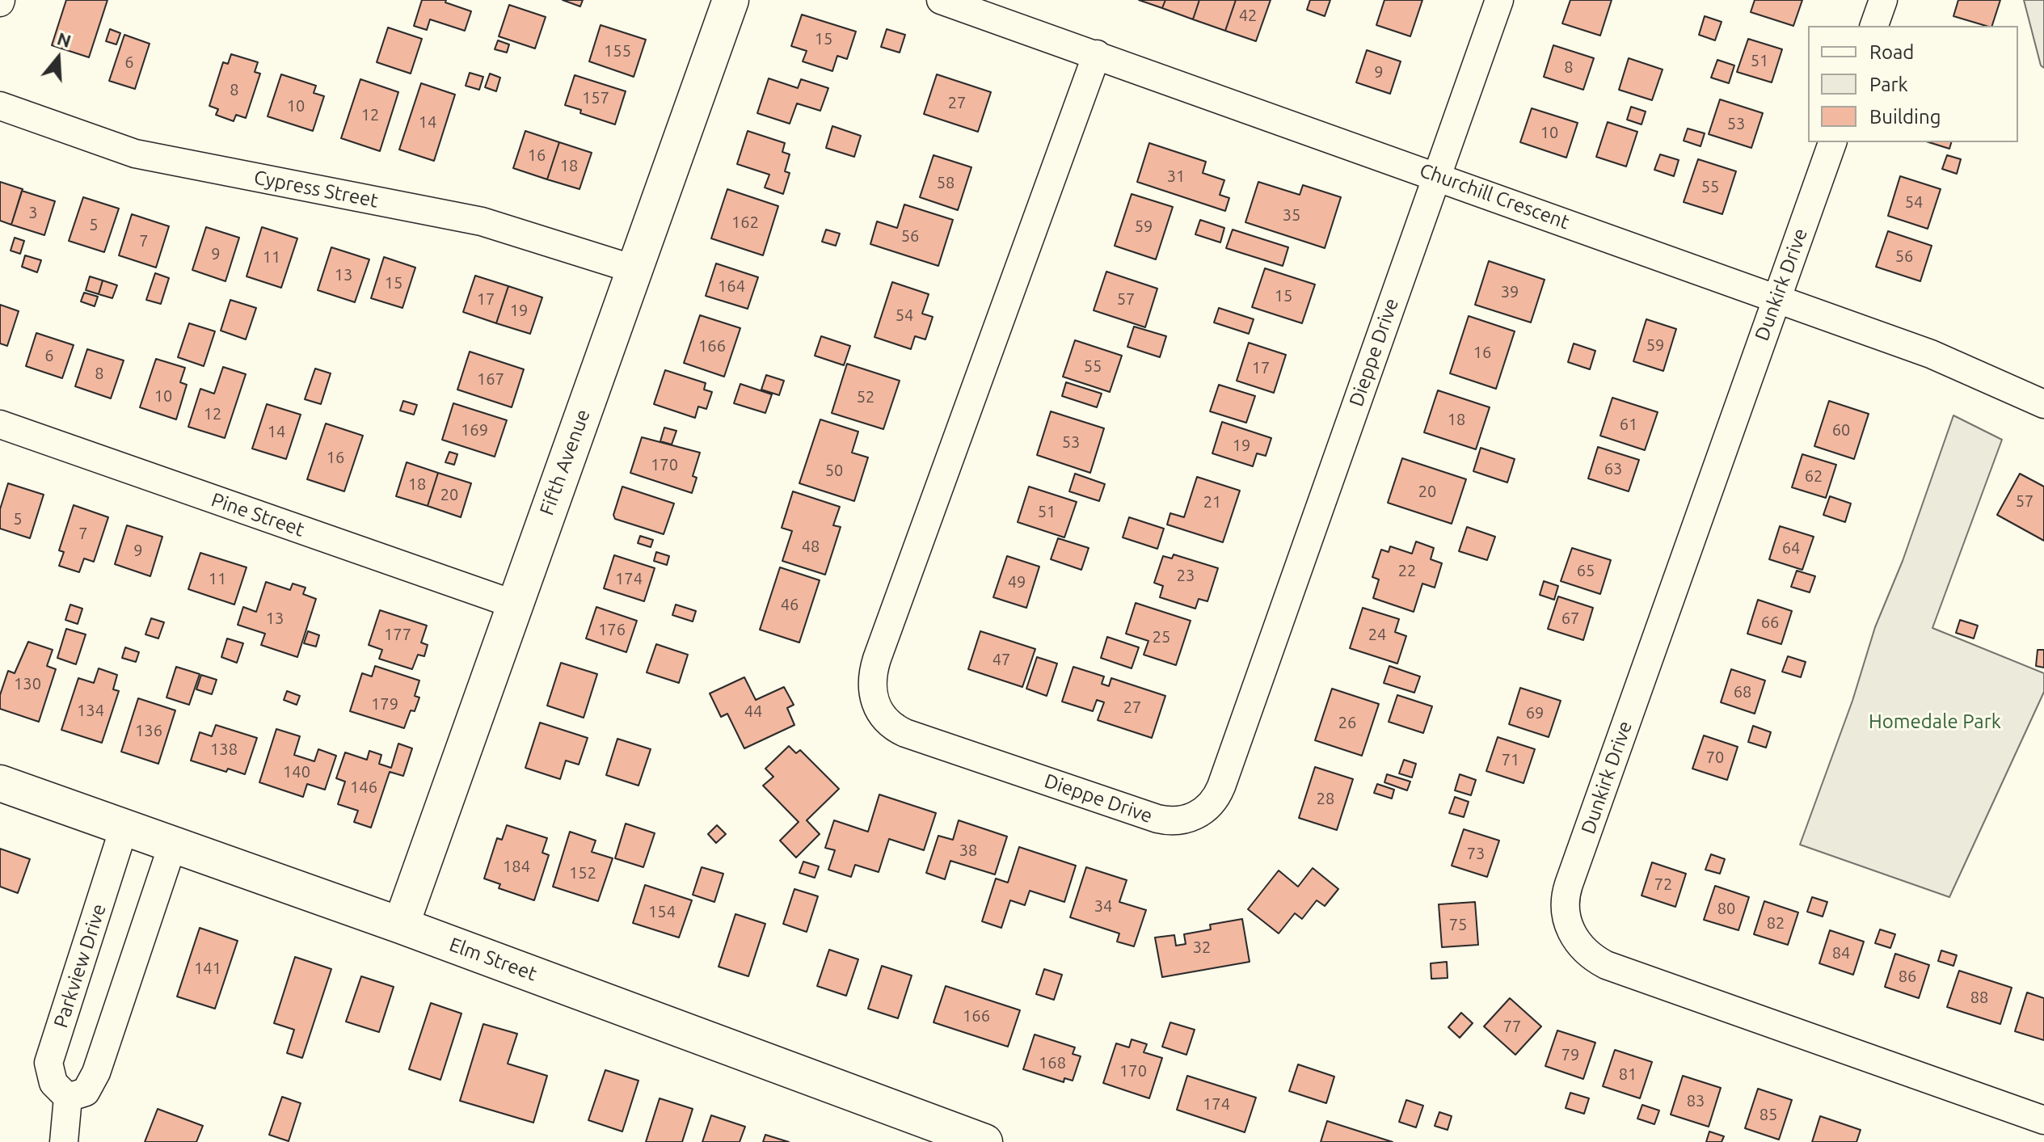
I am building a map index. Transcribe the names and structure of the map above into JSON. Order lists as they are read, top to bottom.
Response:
{
  "streets": {
    "main road": ["Fifth Avenue", "Elm Street"],
    "street": [
      "Cypress Street",
      "Churchill Crescent",
      "Dunkirk Drive",
      "Dieppe Drive",
      "Pine Street",
      "Parkview Drive"
    ]
  },
  "crossings": [
    ["Cypress Street", "Fifth Avenue"],
    ["Churchill Crescent", "Dunkirk Drive"],
    ["Churchill Crescent", "Dieppe Drive"],
    ["Fifth Avenue", "Pine Street"],
    ["Fifth Avenue", "Elm Street"],
    ["Elm Street", "Parkview Drive"]
  ],
  "parks": ["Homedale Park"],
  "house_numbers": [
    "42",
    "15",
    "155",
    "51",
    "6",
    "8",
    "9",
    "8",
    "157",
    "27",
    "10",
    "12",
    "14",
    "53",
    "10",
    "16",
    "18",
    "31",
    "58",
    "55",
    "54",
    "3",
    "35",
    "162",
    "5",
    "59",
    "56",
    "7",
    "9",
    "56",
    "11",
    "13",
    "15",
    "164",
    "39",
    "15",
    "17",
    "57",
    "19",
    "54",
    "59",
    "166",
    "16",
    "6",
    "55",
    "17",
    "8",
    "167",
    "10",
    "52",
    "12",
    "18",
    "61",
    "169",
    "60",
    "14",
    "53",
    "19",
    "16",
    "170",
    "63",
    "50",
    "62",
    "18",
    "20",
    "20",
    "57",
    "21",
    "51",
    "5",
    "7",
    "48",
    "64",
    "9",
    "22",
    "65",
    "23",
    "11",
    "174",
    "49",
    "46",
    "13",
    "67",
    "66",
    "176",
    "177",
    "24",
    "25",
    "47",
    "130",
    "68",
    "179",
    "27",
    "134",
    "44",
    "69",
    "26",
    "136",
    "138",
    "70",
    "71",
    "140",
    "146",
    "28",
    "38",
    "73",
    "184",
    "152",
    "72",
    "34",
    "80",
    "154",
    "82",
    "75",
    "32",
    "84",
    "141",
    "86",
    "88",
    "166",
    "77",
    "79",
    "168",
    "170",
    "81",
    "83",
    "174",
    "85"
  ],
  "legend": ["Road", "Park", "Building"],
  "north": "top"
}
